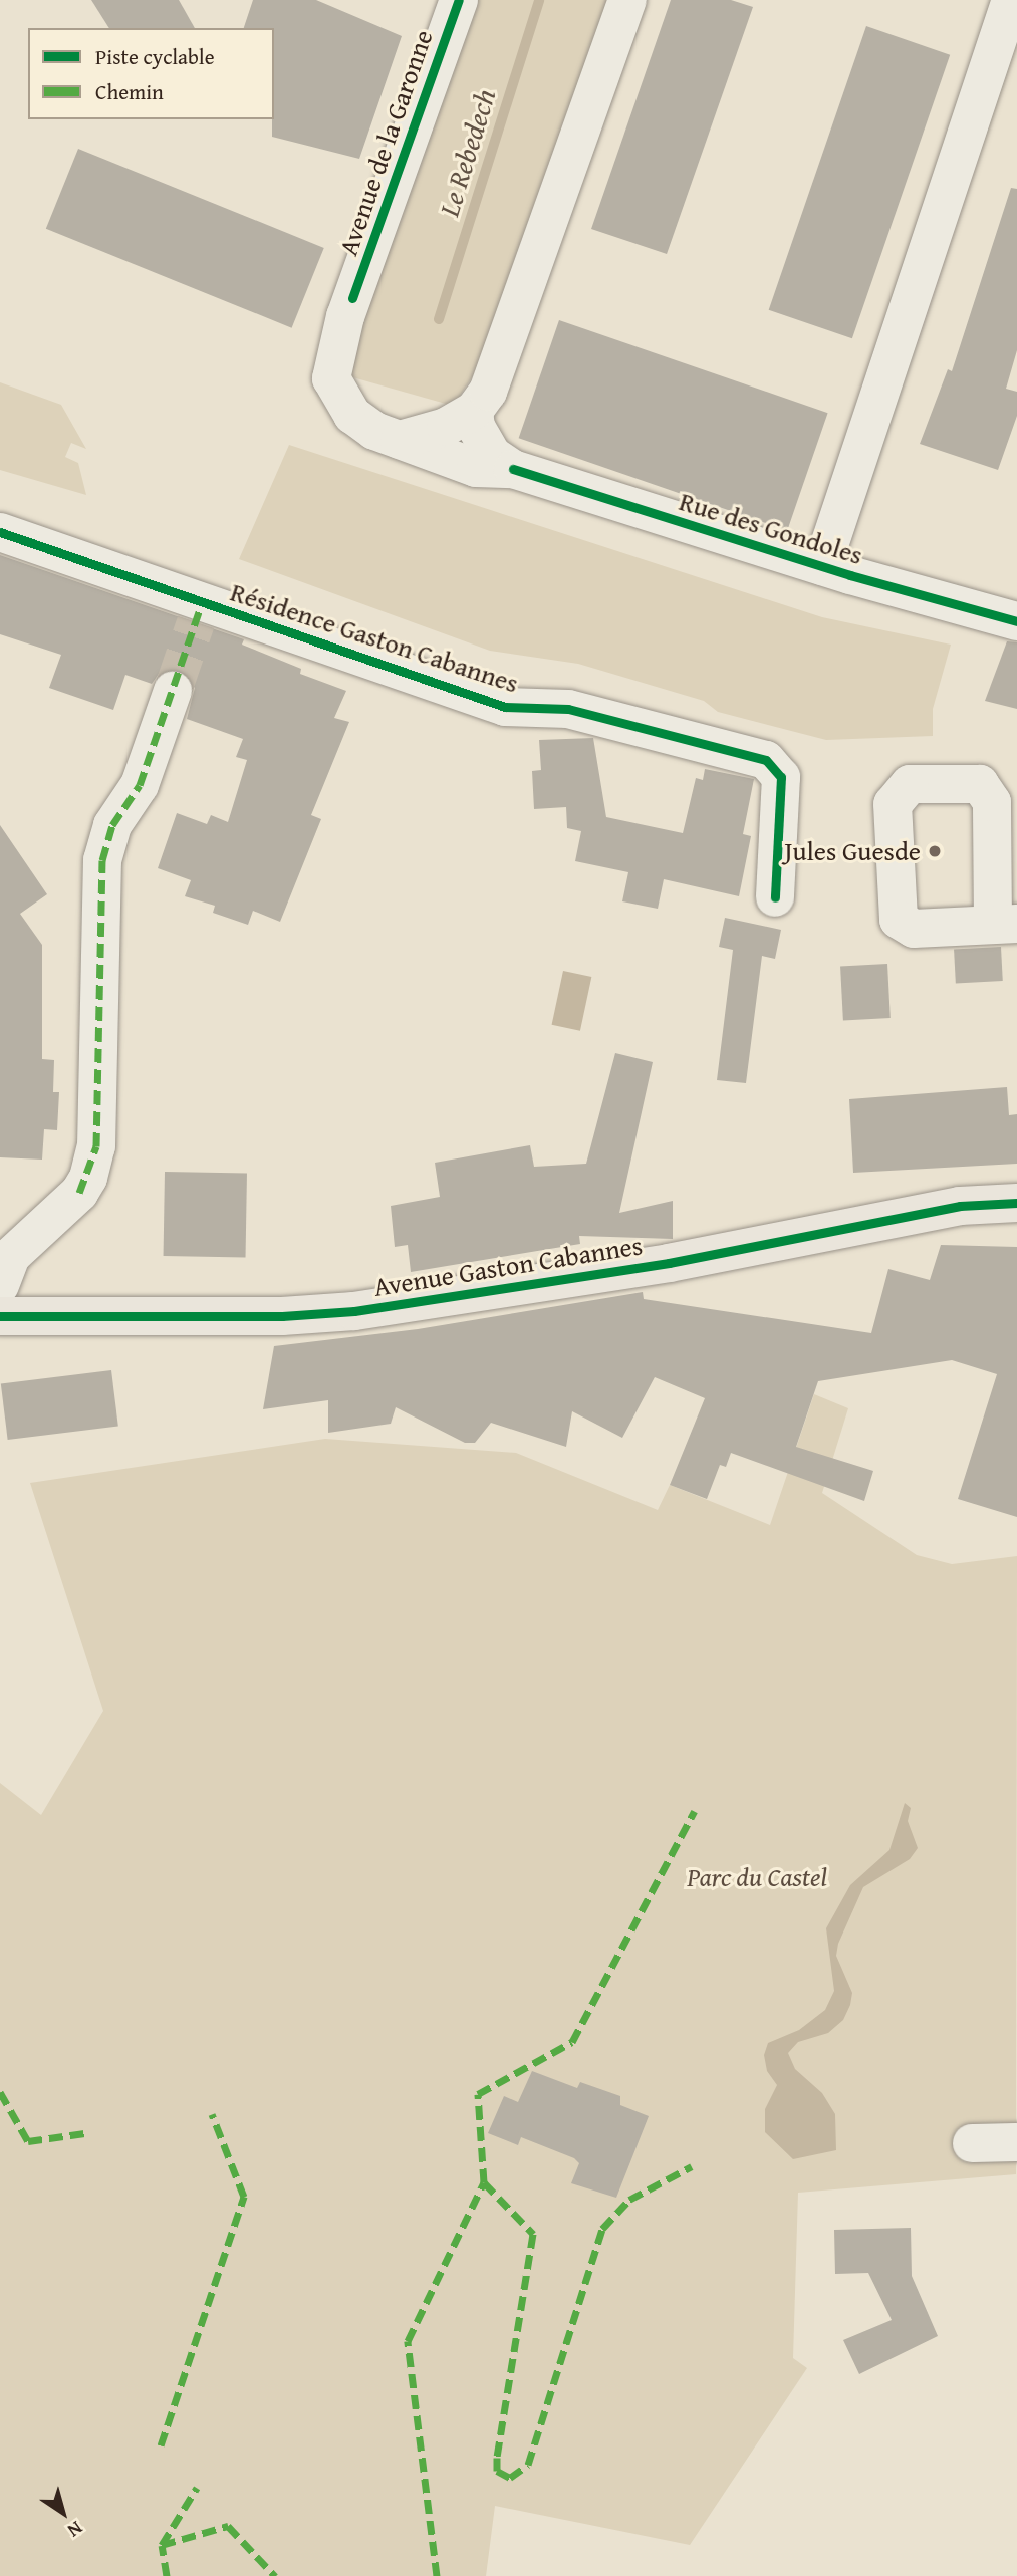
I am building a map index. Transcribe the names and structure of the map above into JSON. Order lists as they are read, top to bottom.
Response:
{
  "streets": {
    "main road": ["Avenue Gaston Cabannes"],
    "street": ["Avenue de la Garonne", "Rue des Gondoles", "Résidence Gaston Cabannes"]
  },
  "crossings": [
    ["Avenue de la Garonne", "Rue des Gondoles"]
  ],
  "water": ["Le Rebedech"],
  "parks": ["Parc du Castel"],
  "places": ["Jules Guesde"],
  "legend": ["Piste cyclable", "Chemin"],
  "north": "bottom right"
}
